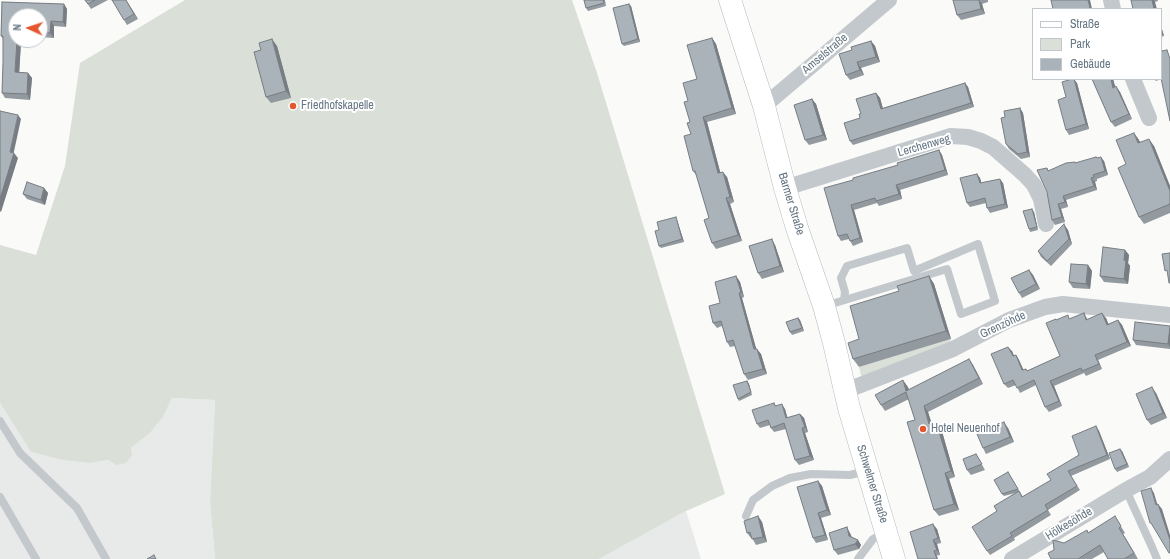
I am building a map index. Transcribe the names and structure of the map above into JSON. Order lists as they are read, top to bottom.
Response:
{
  "streets": {
    "main road": ["Barmer Straße", "Schwelmer Straße"],
    "street": [
      "Amselstraße",
      "Lerchenweg",
      "Grenzöhde",
      "Hölkesöhde"
    ]
  },
  "crossings": [
    ["Amselstraße", "Barmer Straße"],
    ["Lerchenweg", "Barmer Straße"],
    ["Barmer Straße", "Grenzöhde"],
    ["Barmer Straße", "Schwelmer Straße"],
    ["Grenzöhde", "Schwelmer Straße"]
  ],
  "places": ["Friedhofskapelle", "Hotel Neuenhof"],
  "legend": ["Straße", "Park", "Gebäude"],
  "north": "left"
}
